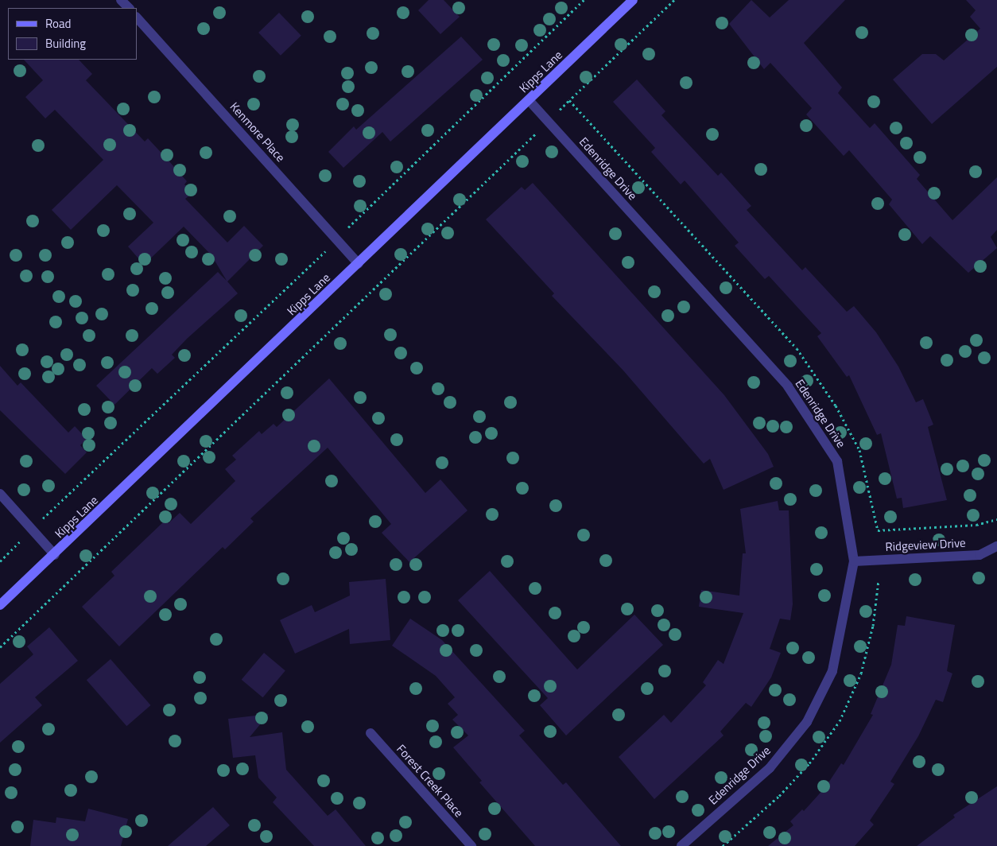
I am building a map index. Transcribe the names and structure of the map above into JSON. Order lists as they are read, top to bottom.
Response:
{
  "streets": {
    "street": [
      "Kipps Lane",
      "Kenmore Place",
      "Edenridge Drive",
      "Ridgeview Drive",
      "Forest Creek Place"
    ]
  },
  "crossings": [
    ["Kipps Lane", "Kenmore Place"],
    ["Kipps Lane", "Edenridge Drive"],
    ["Edenridge Drive", "Ridgeview Drive"]
  ],
  "legend": ["Road", "Building"]
}
